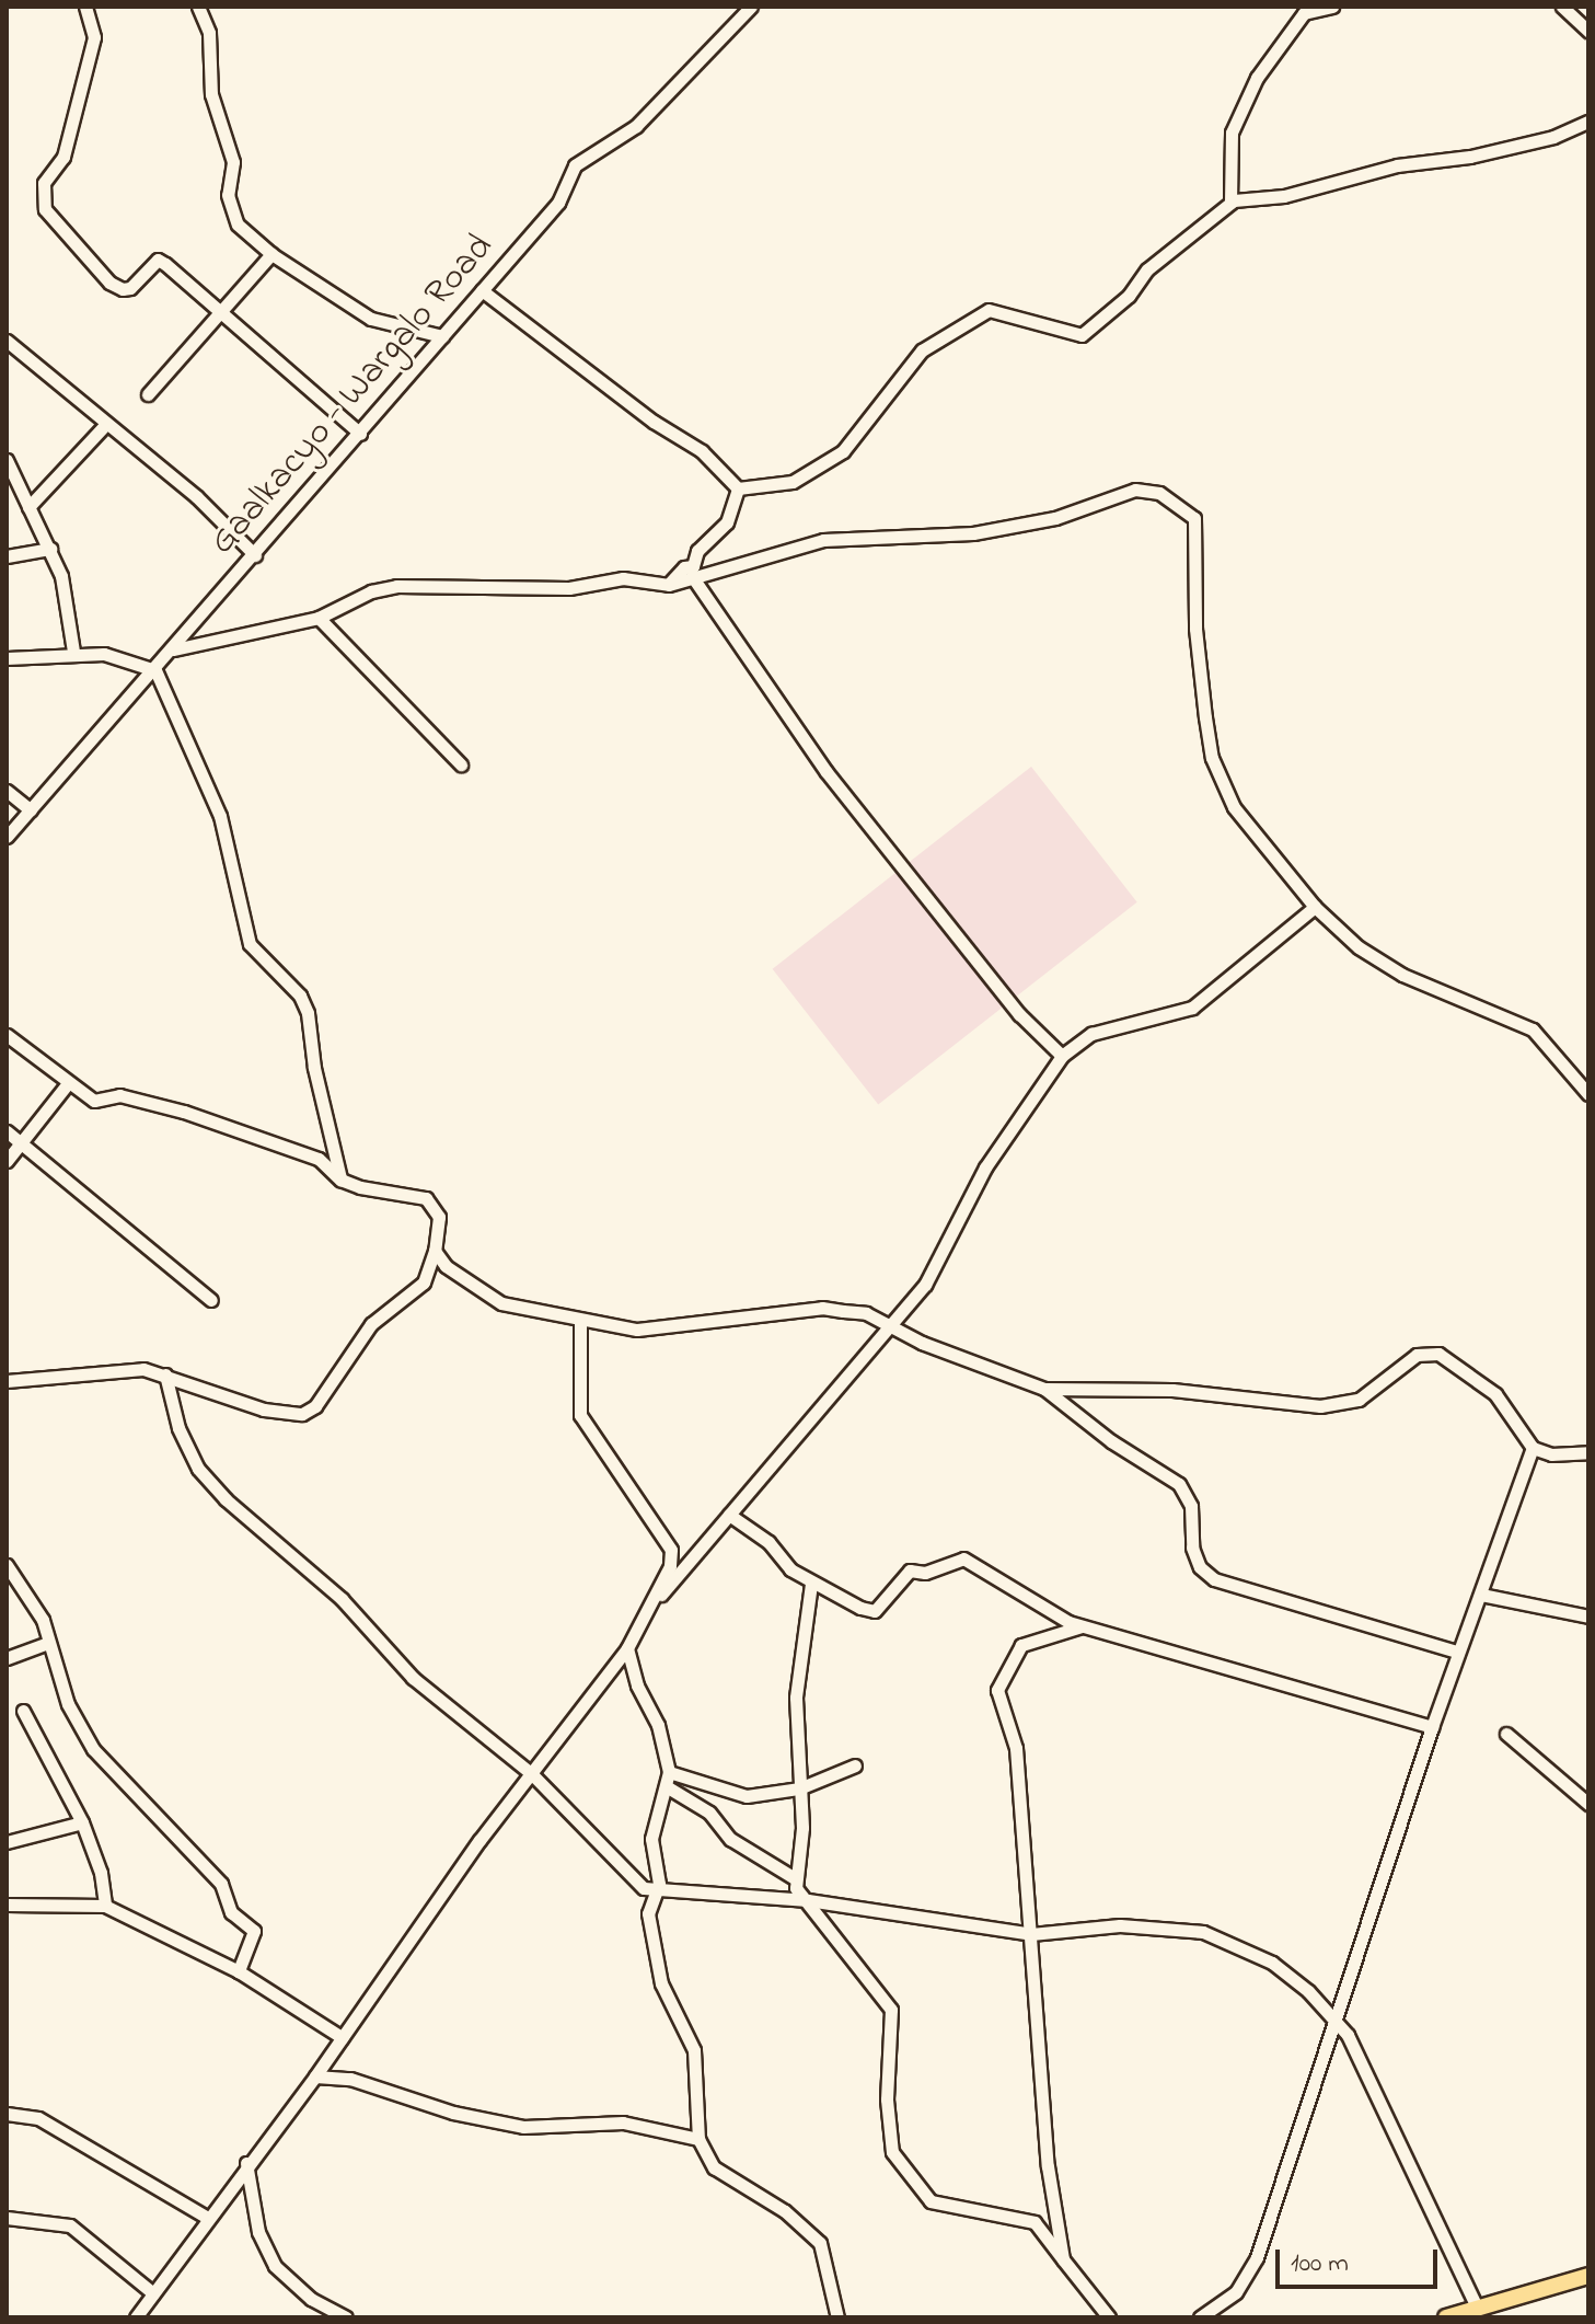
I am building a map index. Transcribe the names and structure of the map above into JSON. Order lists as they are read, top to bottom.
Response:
{
  "streets": {
    "street": ["Gaalkacyo - Wargalo Road"]
  },
  "scale_bar": "100 m"
}
